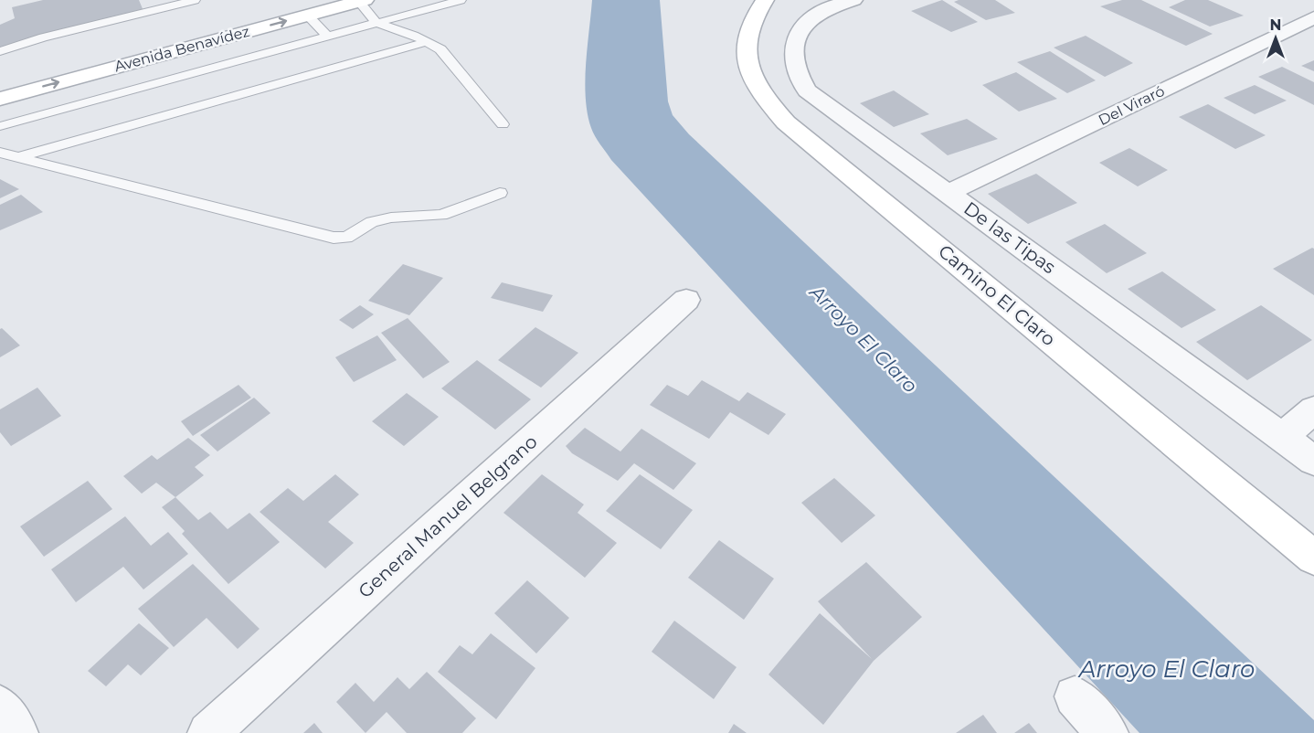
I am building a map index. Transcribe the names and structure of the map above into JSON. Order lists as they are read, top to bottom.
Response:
{
  "streets": {
    "street": [
      "Avenida Benavídez",
      "Del Viraró",
      "De las Tipas",
      "Camino El Claro",
      "General Manuel Belgrano"
    ]
  },
  "crossings": [
    ["Del Viraró", "De las Tipas"]
  ],
  "water": ["Arroyo El Claro"],
  "north": "top"
}
